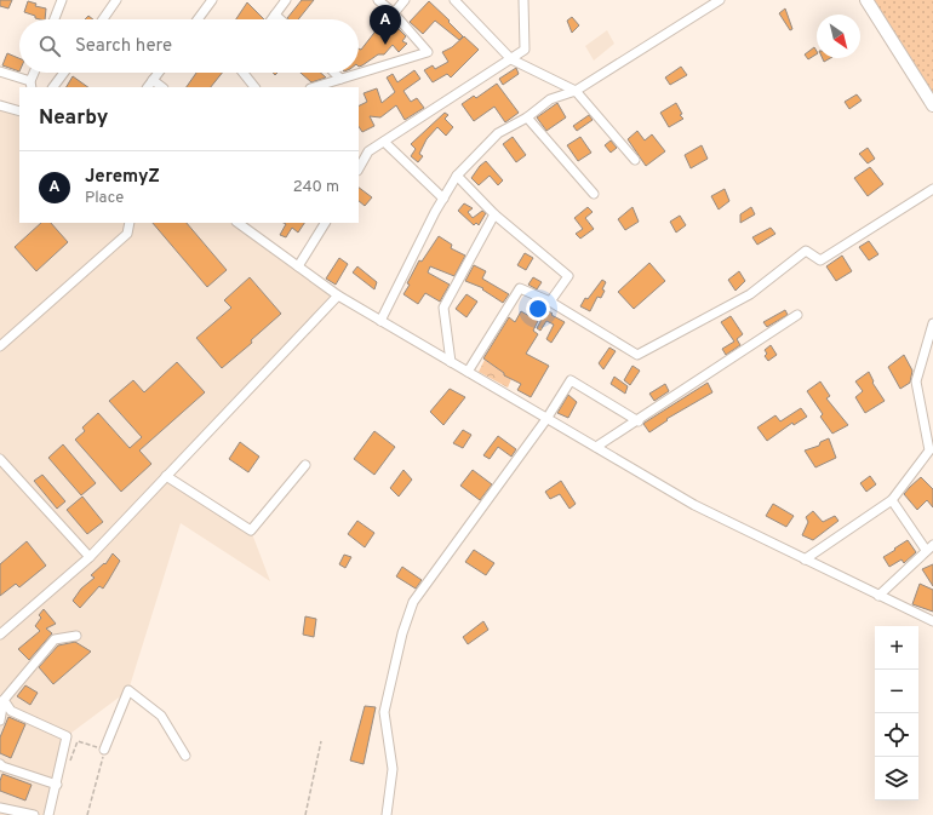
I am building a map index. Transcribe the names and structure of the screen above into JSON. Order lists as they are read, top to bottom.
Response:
{
  "north": "bottom right",
  "page": {
    "pins": "A",
    "search": "Search here",
    "heading": "Nearby",
    "list": [
      {
        "mark": "A",
        "name": "JeremyZ",
        "note": "Place",
        "value": "240 m"
      }
    ],
    "map_buttons": ["+", "−"]
  }
}
